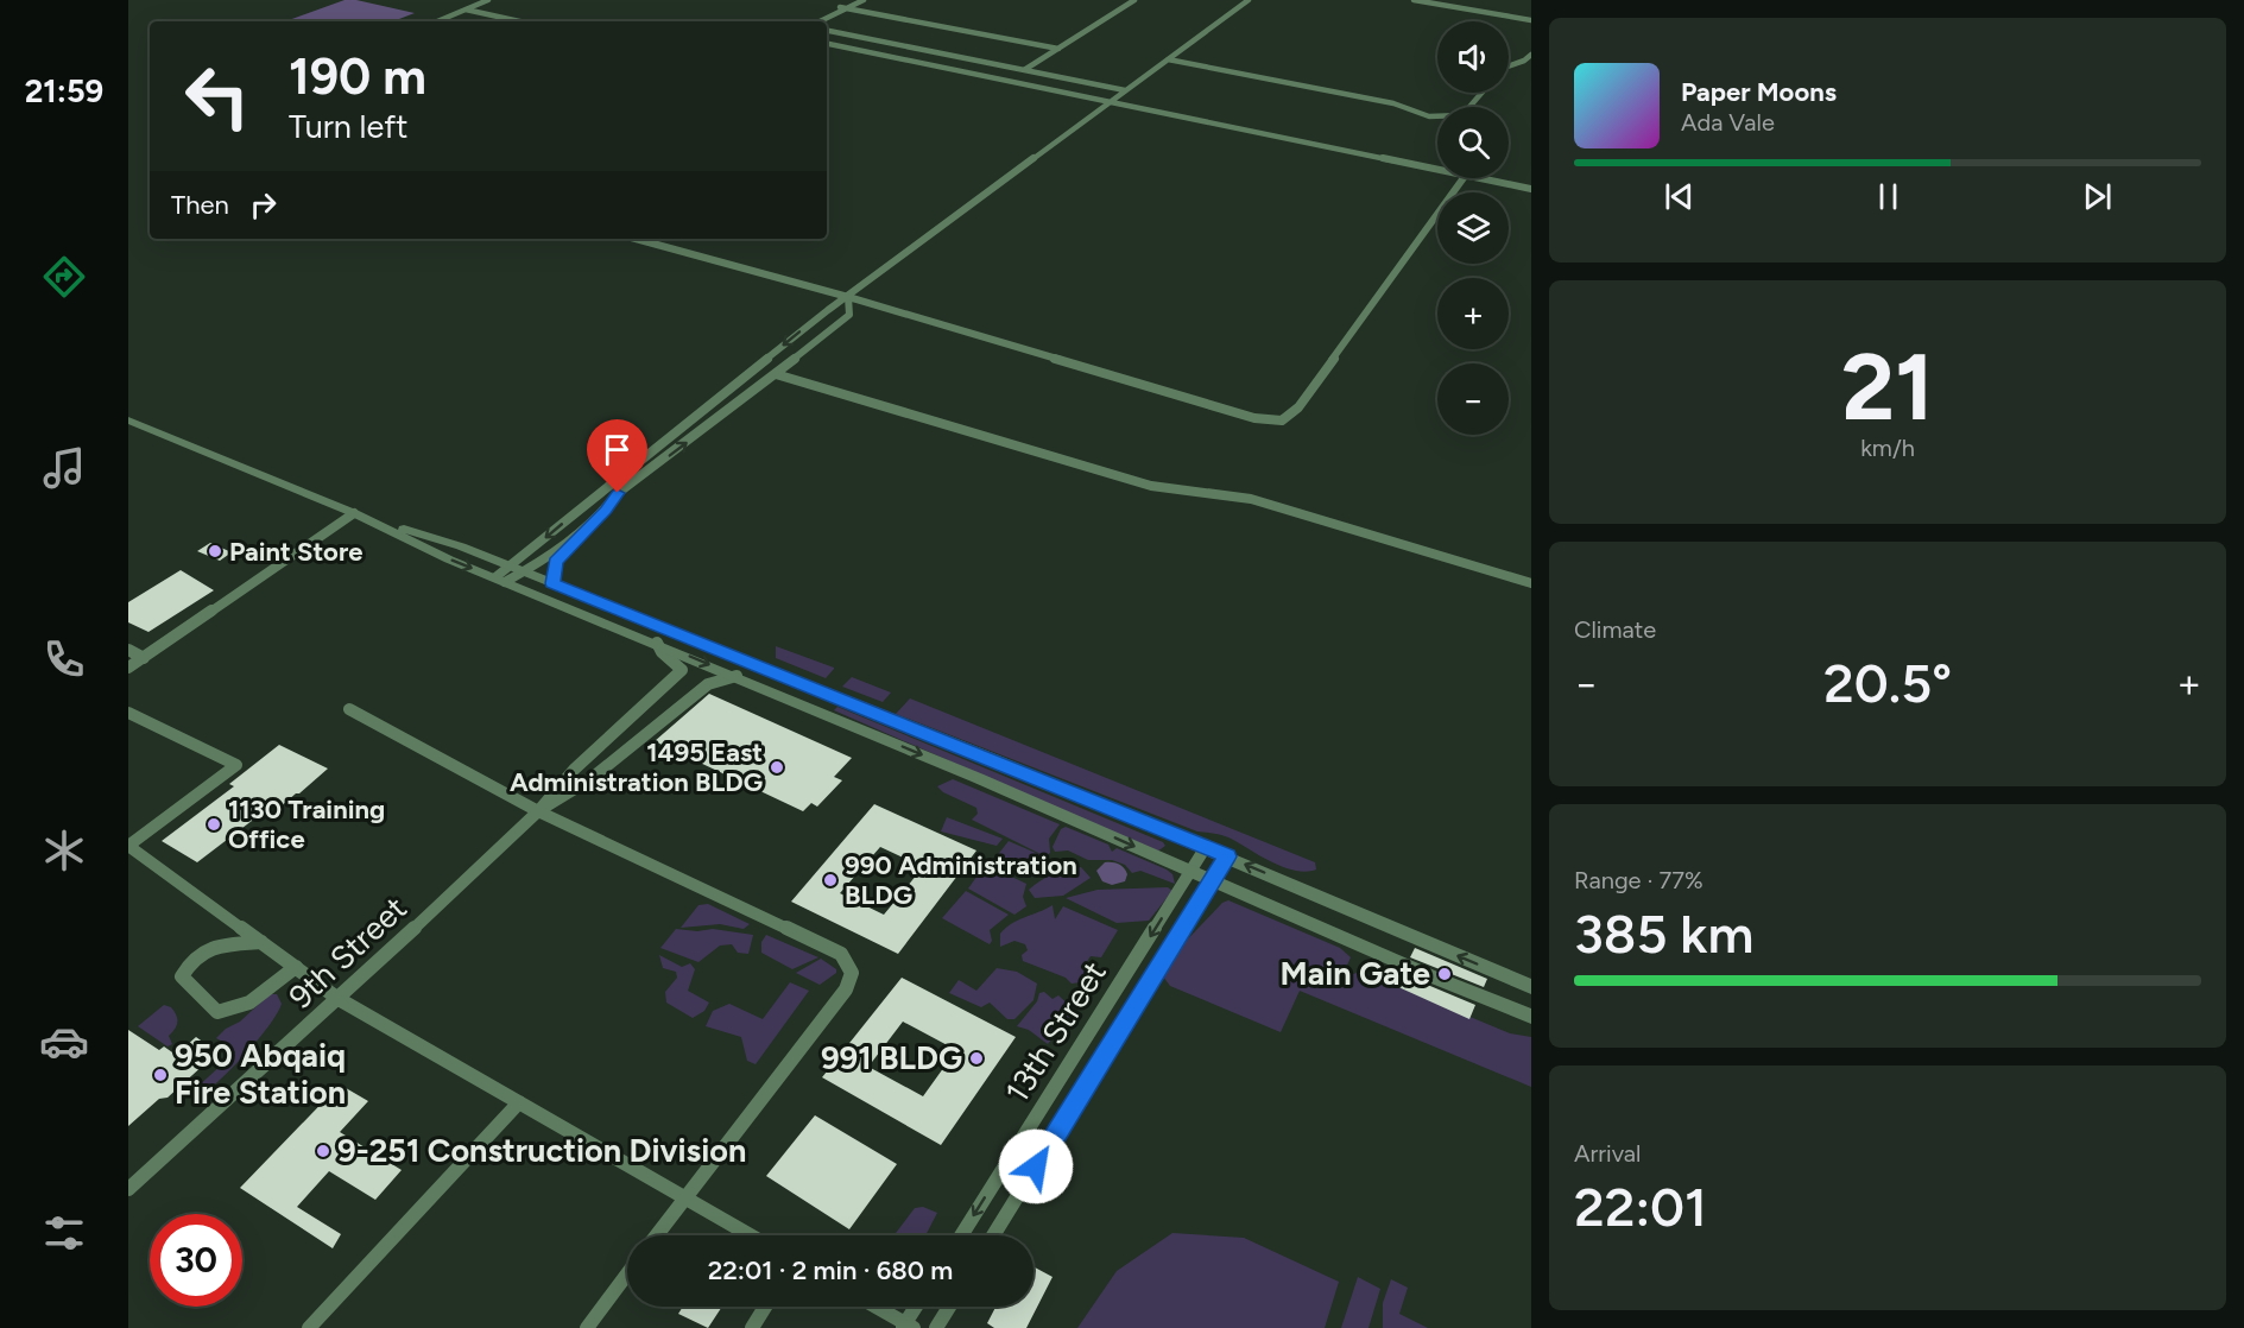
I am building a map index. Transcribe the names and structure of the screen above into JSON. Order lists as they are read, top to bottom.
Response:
{
  "streets": {
    "street": ["9th Street", "13th Street"]
  },
  "places": [
    "Paint Store",
    "1495 East Administration BLDG",
    "1130 Training Office",
    "990 Administration BLDG",
    "Main Gate",
    "991 BLDG",
    "950 Abqaiq Fire Station",
    "9-251 Construction Division"
  ],
  "page": {
    "tabs": "21:59",
    "map_buttons": ["+", "−"],
    "turn": ["190 m", "Turn left"],
    "song": ["Paper Moons", "Ada Vale"],
    "then": "Then",
    "tile": [
      ["21", "km/h"],
      "Climate",
      ["Range · 77%", "385 km"],
      ["Arrival", "22:01"]
    ],
    "heat": ["−", "20.5°", "+"],
    "limit": "30",
    "trip": "22:01 · 2 min · 680 m"
  }
}
